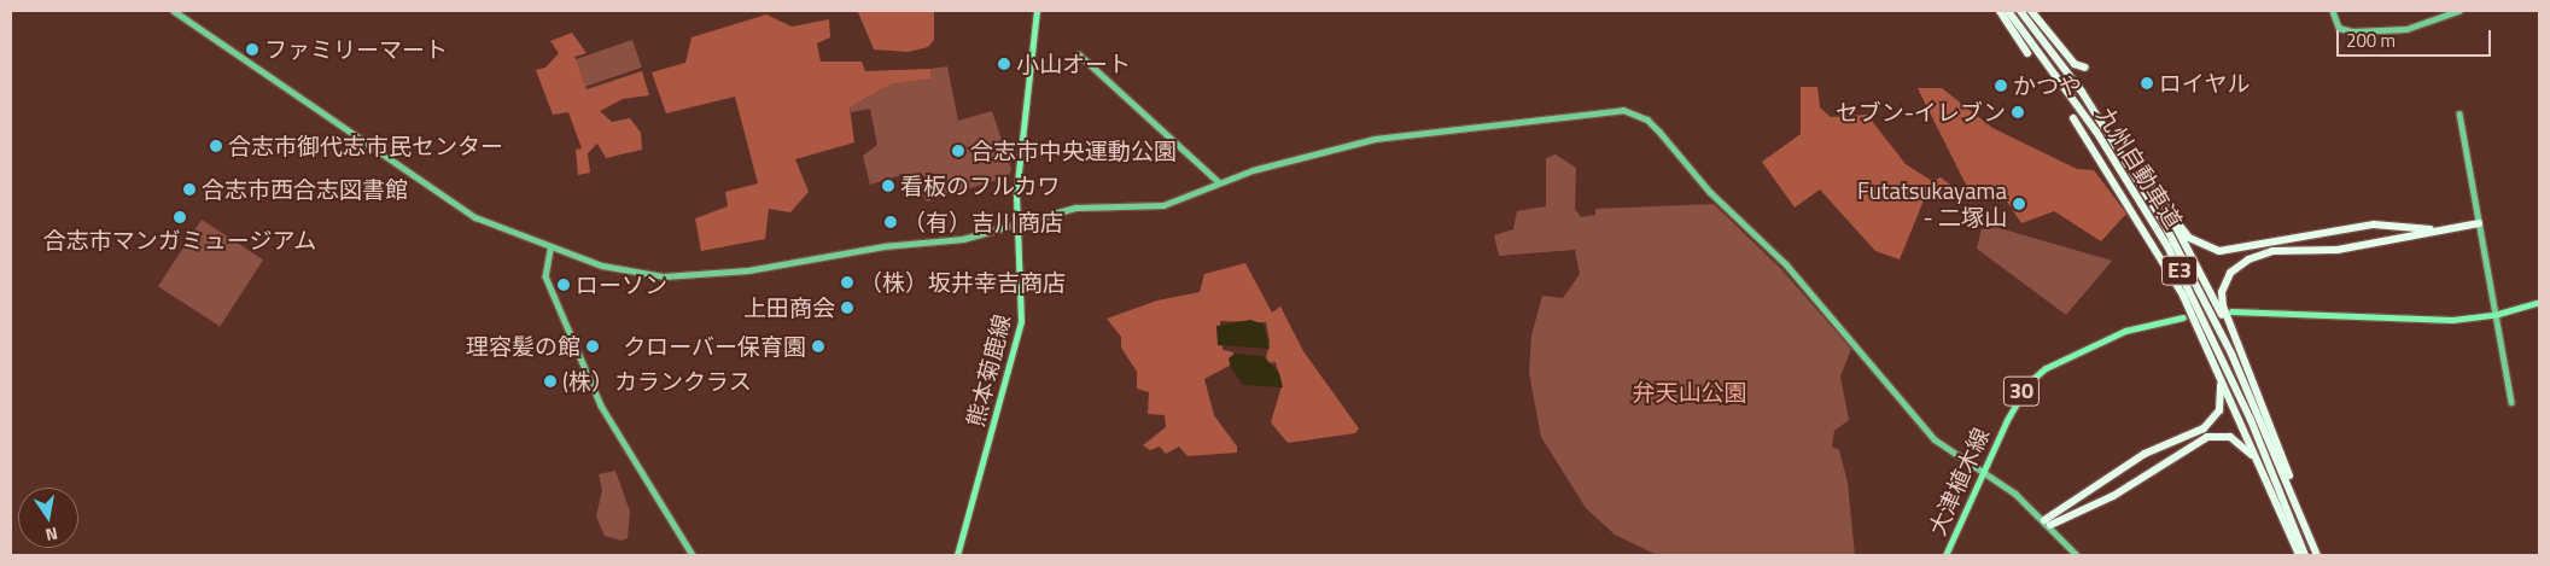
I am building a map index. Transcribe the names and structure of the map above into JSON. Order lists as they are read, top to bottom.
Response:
{
  "streets": {
    "highway": ["九州自動車道", "E3"],
    "main road": ["熊本菊鹿線", "30", "大津植木線"]
  },
  "parks": ["弁天山公園"],
  "places": [
    "ファミリーマート",
    "小山オート",
    "ロイヤル",
    "かつや",
    "セブン-イレブン",
    "合志市御代志市民センター",
    "合志市中央運動公園",
    "看板のフルカワ",
    "合志市西合志図書館",
    "Futatsukayama - 二塚山",
    "合志市マンガミュージアム",
    "（有）吉川商店",
    "（株）坂井幸吉商店",
    "ローソン",
    "上田商会",
    "理容髪の館",
    "クローバー保育園",
    "(株）カランクラス"
  ],
  "scale_bar": "200 m",
  "north": "bottom"
}
